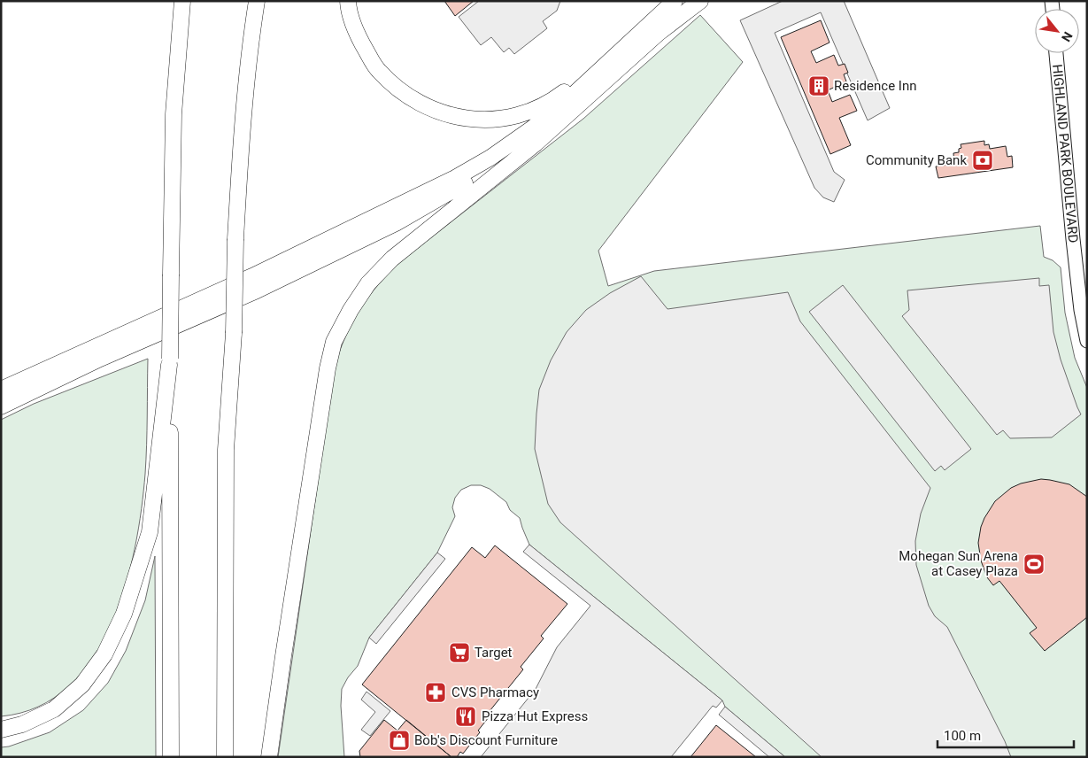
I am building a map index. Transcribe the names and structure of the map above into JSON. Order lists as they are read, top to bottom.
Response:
{
  "streets": {
    "main road": ["HIGHLAND PARK BOULEVARD"]
  },
  "places": {
    "building": ["Residence Inn"],
    "bank": ["Community Bank"],
    "sports": ["Mohegan Sun Arena at Casey Plaza"],
    "supermarket": ["Target"],
    "pharmacy": ["CVS Pharmacy"],
    "restaurant": ["Pizza Hut Express"],
    "shop": ["Bob's Discount Furniture"]
  },
  "scale_bar": "100 m",
  "north": "bottom right"
}
